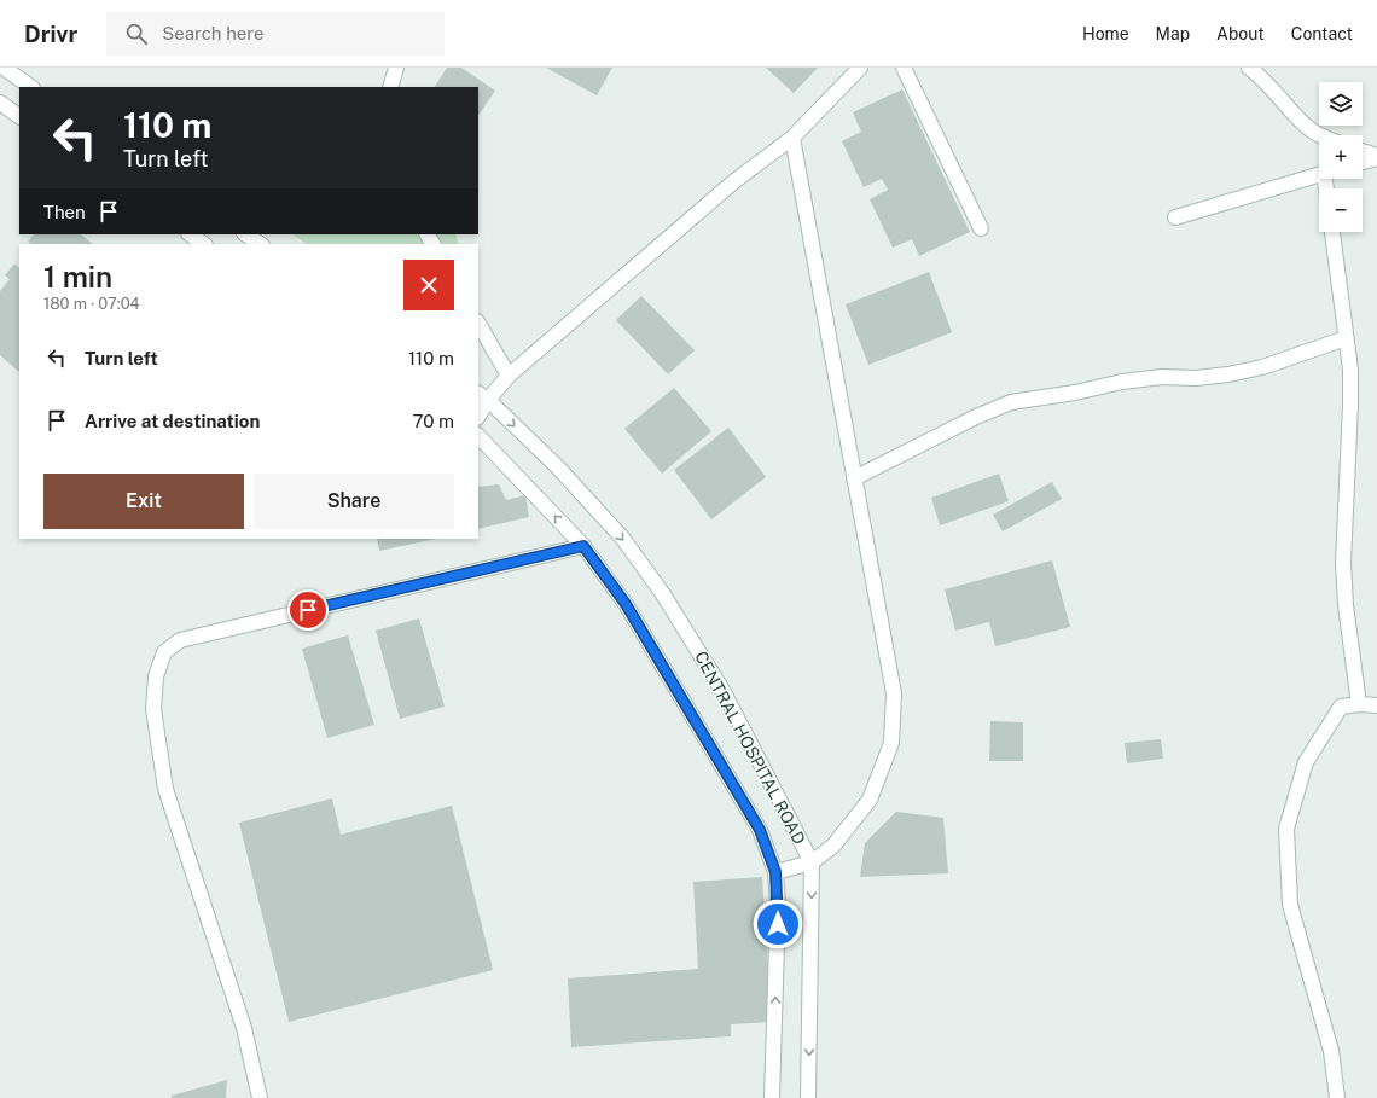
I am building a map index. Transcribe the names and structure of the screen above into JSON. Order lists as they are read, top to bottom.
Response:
{
  "streets": {
    "street": ["CENTRAL HOSPITAL ROAD"]
  },
  "page": {
    "header": "Drivr",
    "search": "Search here",
    "nav": [
      "Home",
      "Map",
      "About",
      "Contact"
    ],
    "map_buttons": ["+", "−"],
    "turn": ["110 m", "Turn left"],
    "then": "Then",
    "heading": ["1 min", "180 m · 07:04"],
    "list": [
      {
        "name": "Turn left",
        "value": "110 m"
      },
      {
        "name": "Arrive at destination",
        "value": "70 m"
      }
    ],
    "buttons": ["Exit", "Share"]
  }
}
